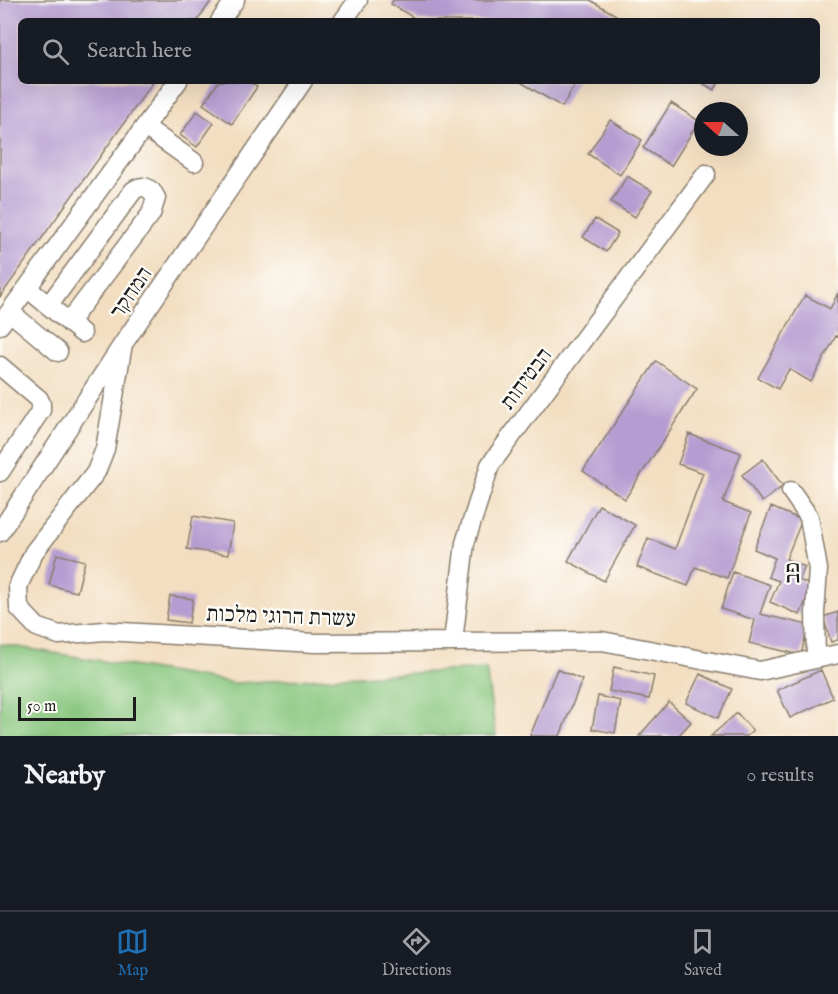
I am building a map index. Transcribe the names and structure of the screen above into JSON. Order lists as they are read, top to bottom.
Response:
{
  "streets": {
    "street": [
      "המחקר",
      "הבטיחות",
      "פב",
      "עשרת הרוגי מלכות"
    ]
  },
  "crossings": [
    ["המחקר", "עשרת הרוגי מלכות"],
    ["הבטיחות", "עשרת הרוגי מלכות"],
    ["פב", "עשרת הרוגי מלכות"]
  ],
  "scale_bar": "50 m",
  "north": "left",
  "page": {
    "search": "Search here",
    "scale": "50 m",
    "heading": ["Nearby", "0 results"],
    "nav": ["Map", "Directions", "Saved"]
  }
}
